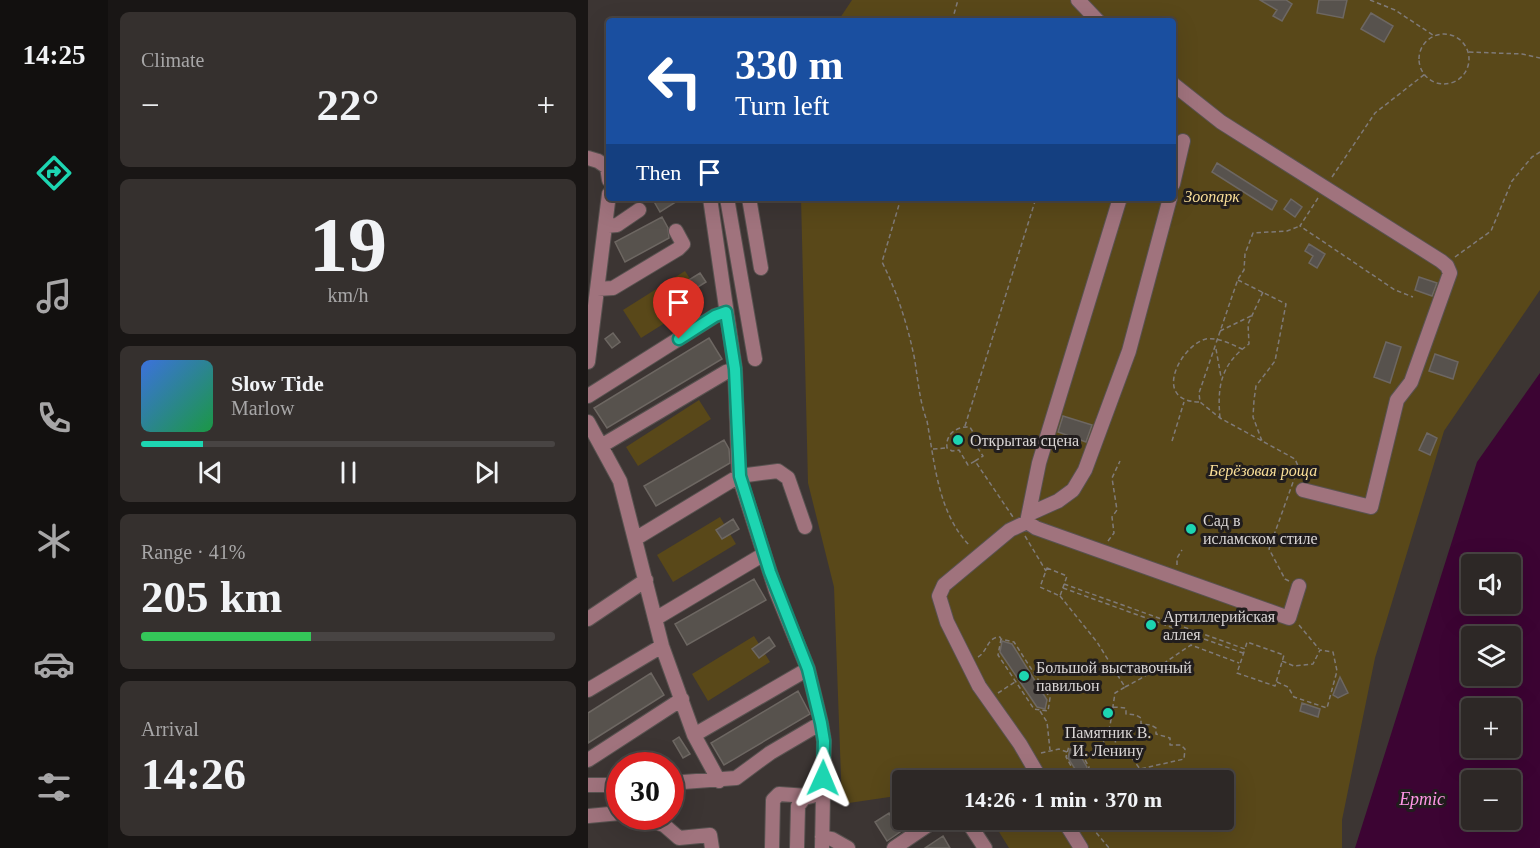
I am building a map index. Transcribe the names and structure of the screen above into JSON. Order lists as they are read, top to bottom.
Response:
{
  "water": ["Ертіс"],
  "parks": ["Зоопарк", "Берёзовая роща"],
  "places": [
    "Открытая сцена",
    "Сад в исламском стиле",
    "Артиллерийская аллея",
    "Большой выставочный павильон",
    "Памятник В. И. Ленину"
  ],
  "page": {
    "tabs": "14:25",
    "tile": [
      "Climate",
      ["19", "km/h"],
      ["Range · 41%", "205 km"],
      ["Arrival", "14:26"]
    ],
    "turn": ["330 m", "Turn left"],
    "heat": ["−", "22°", "+"],
    "then": "Then",
    "song": ["Slow Tide", "Marlow"],
    "map_buttons": ["+", "−"],
    "limit": "30",
    "trip": "14:26 · 1 min · 370 m"
  }
}
